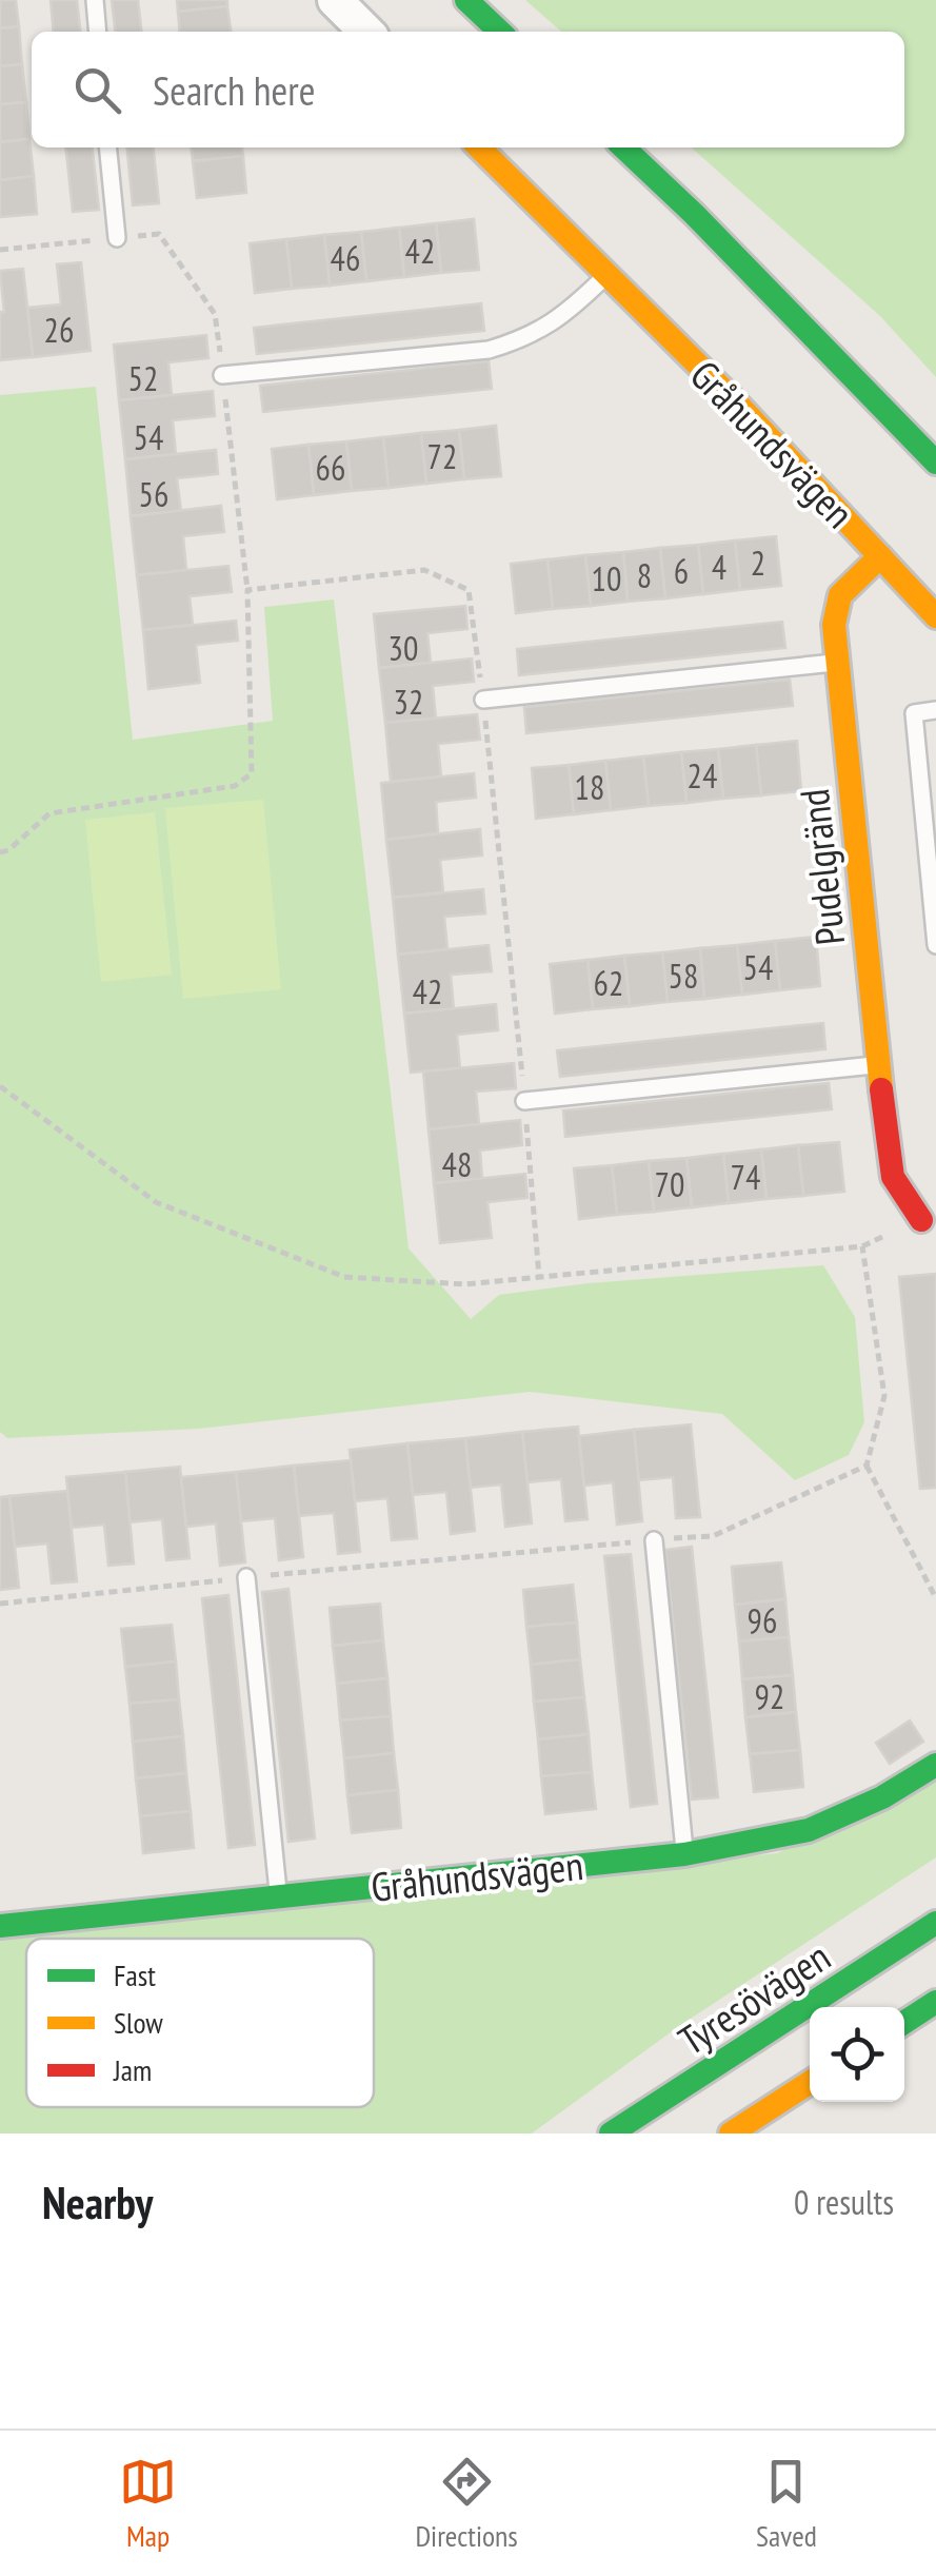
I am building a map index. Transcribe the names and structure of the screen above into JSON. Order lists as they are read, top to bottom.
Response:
{
  "streets": {
    "street": ["Gråhundsvägen", "Pudelgränd", "Tyresövägen"]
  },
  "crossings": [
    ["Gråhundsvägen", "Pudelgränd"]
  ],
  "house_numbers": [
    "42",
    "46",
    "26",
    "52",
    "54",
    "72",
    "66",
    "56",
    "2",
    "4",
    "6",
    "8",
    "10",
    "30",
    "32",
    "24",
    "18",
    "54",
    "58",
    "62",
    "42",
    "48",
    "74",
    "70",
    "96",
    "92"
  ],
  "legend": ["Fast", "Slow", "Jam"],
  "page": {
    "search": "Search here",
    "heading": ["Nearby", "0 results"],
    "nav": ["Map", "Directions", "Saved"]
  }
}
